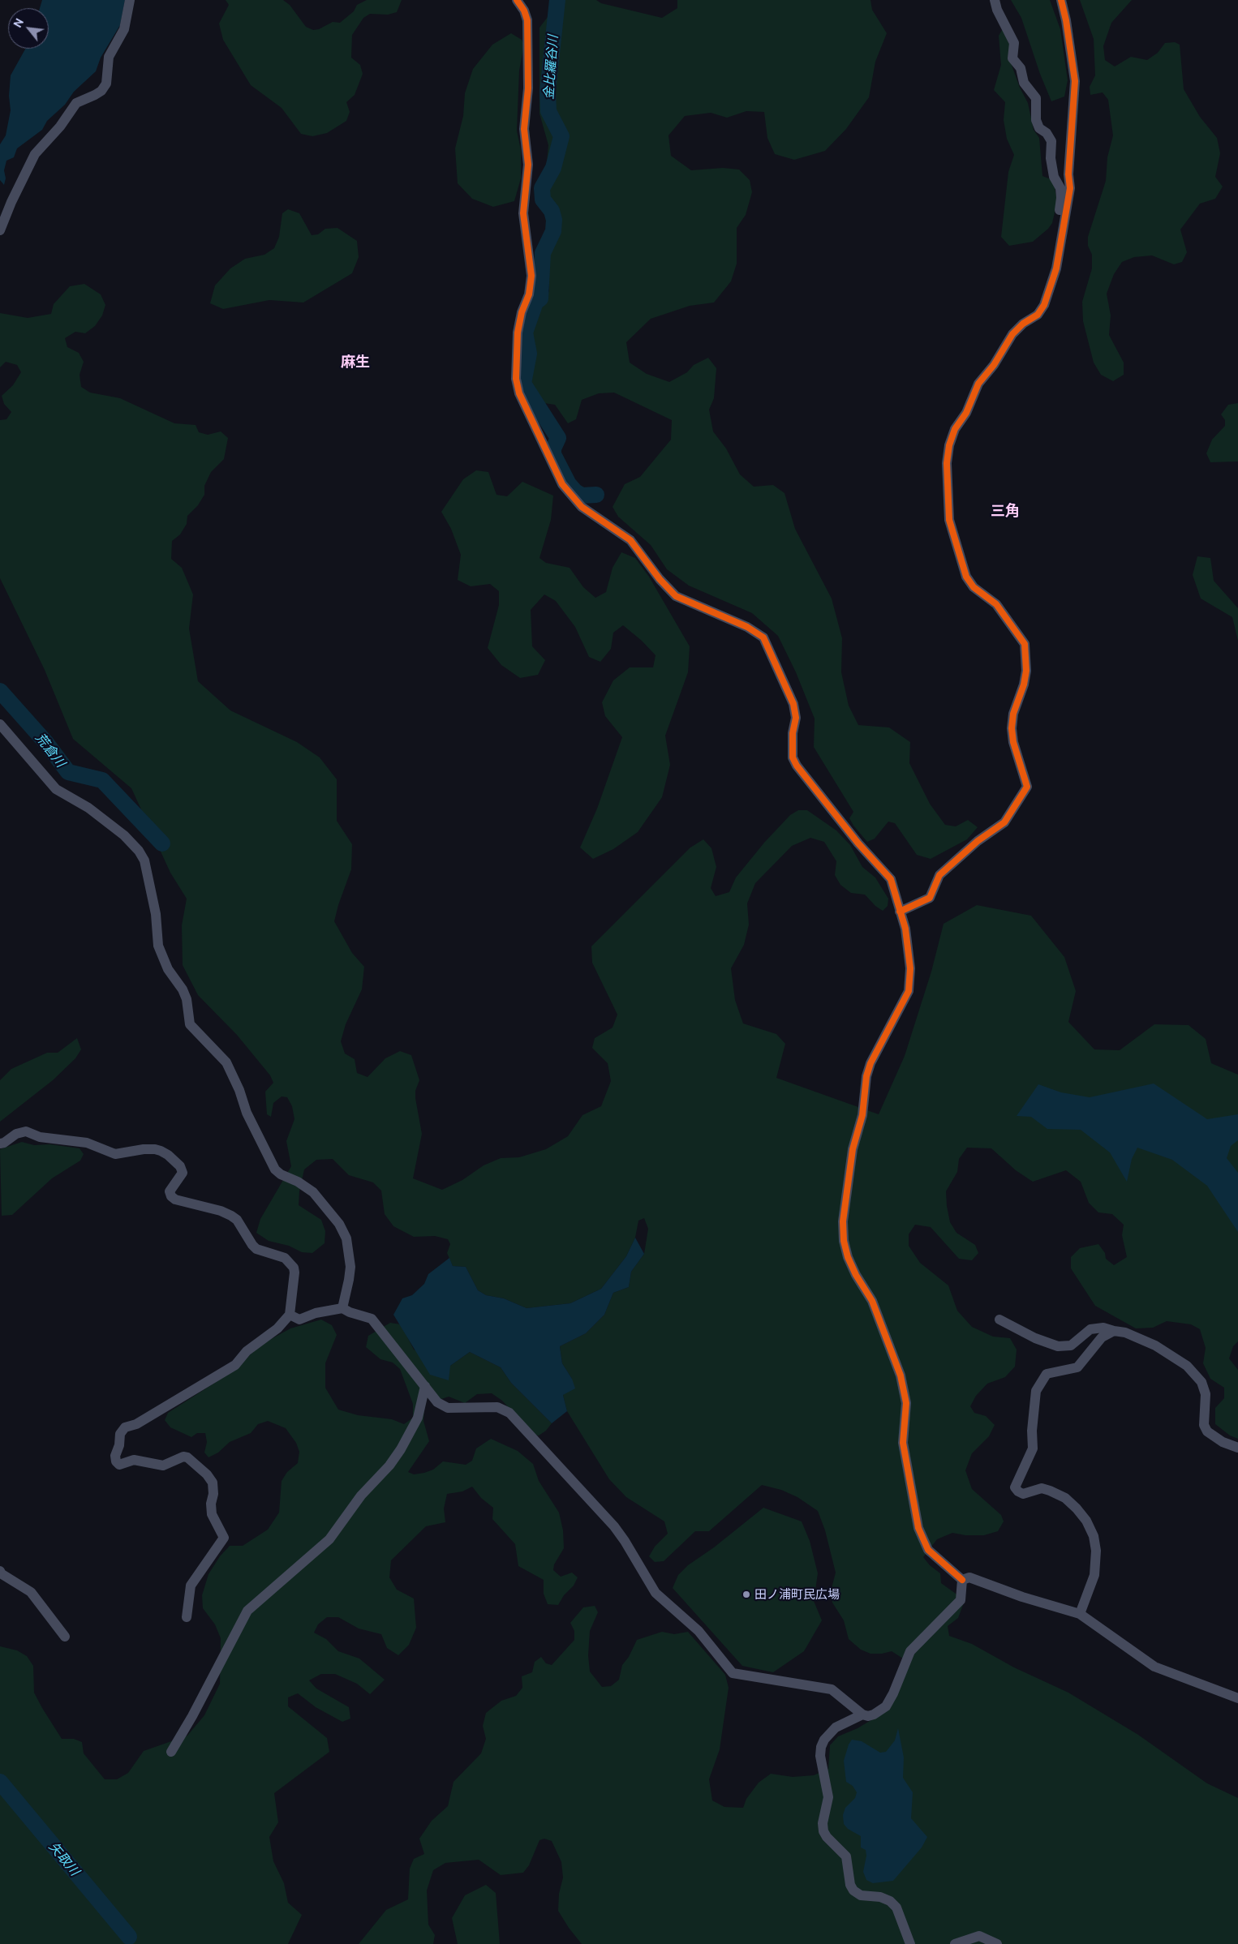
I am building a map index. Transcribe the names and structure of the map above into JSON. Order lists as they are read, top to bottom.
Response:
{
  "districts": ["麻生", "三角"],
  "water": ["金比羅谷川", "荒倉川", "矢取川"],
  "places": ["田ノ浦町民広場"],
  "north": "top left"
}
